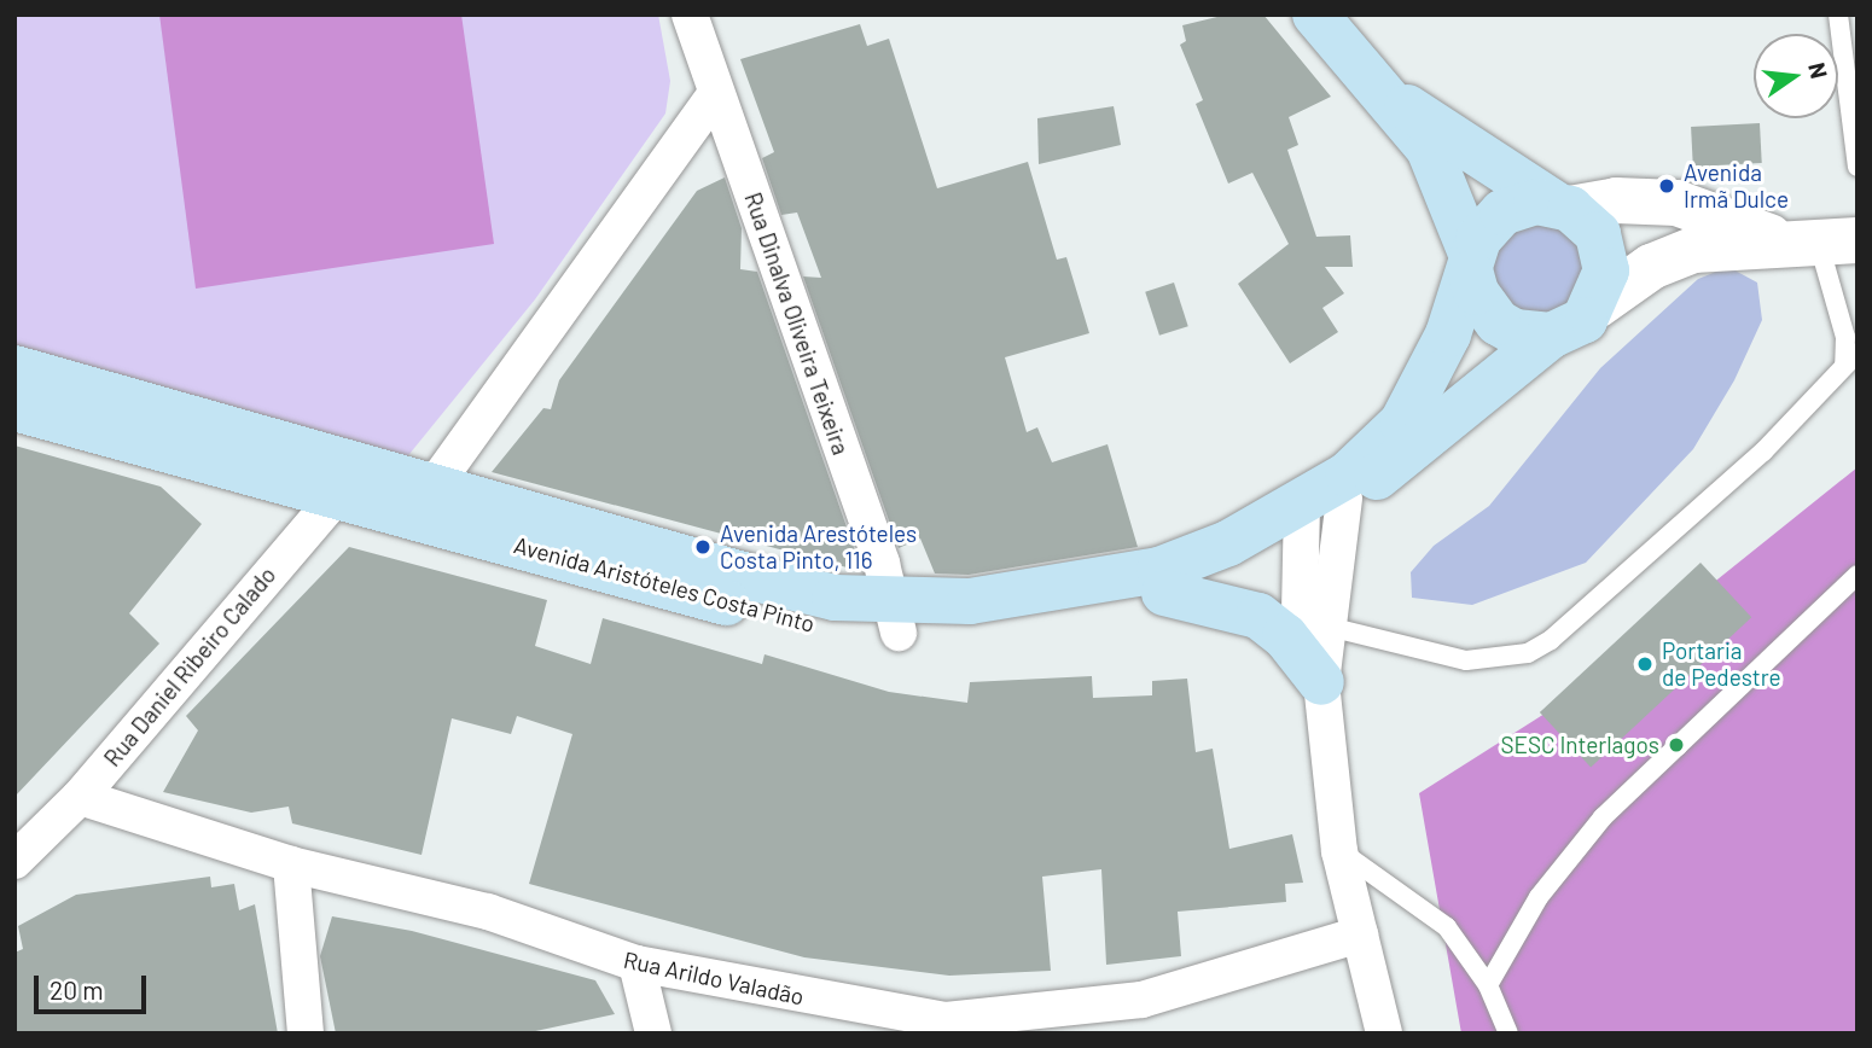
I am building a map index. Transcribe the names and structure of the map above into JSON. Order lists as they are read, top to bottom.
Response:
{
  "streets": {
    "main road": ["Avenida Aristóteles Costa Pinto"],
    "street": ["Rua Dinalva Oliveira Teixeira", "Rua Daniel Ribeiro Calado", "Rua Arildo Valadão"]
  },
  "crossings": [
    ["Rua Dinalva Oliveira Teixeira", "Avenida Aristóteles Costa Pinto"],
    ["Avenida Aristóteles Costa Pinto", "Rua Daniel Ribeiro Calado"],
    ["Rua Daniel Ribeiro Calado", "Rua Arildo Valadão"]
  ],
  "places": [
    "Avenida Irmã Dulce",
    "Avenida Arestóteles Costa Pinto, 116",
    "Portaria de Pedestre",
    "SESC Interlagos"
  ],
  "scale_bar": "20 m",
  "north": "right"
}
